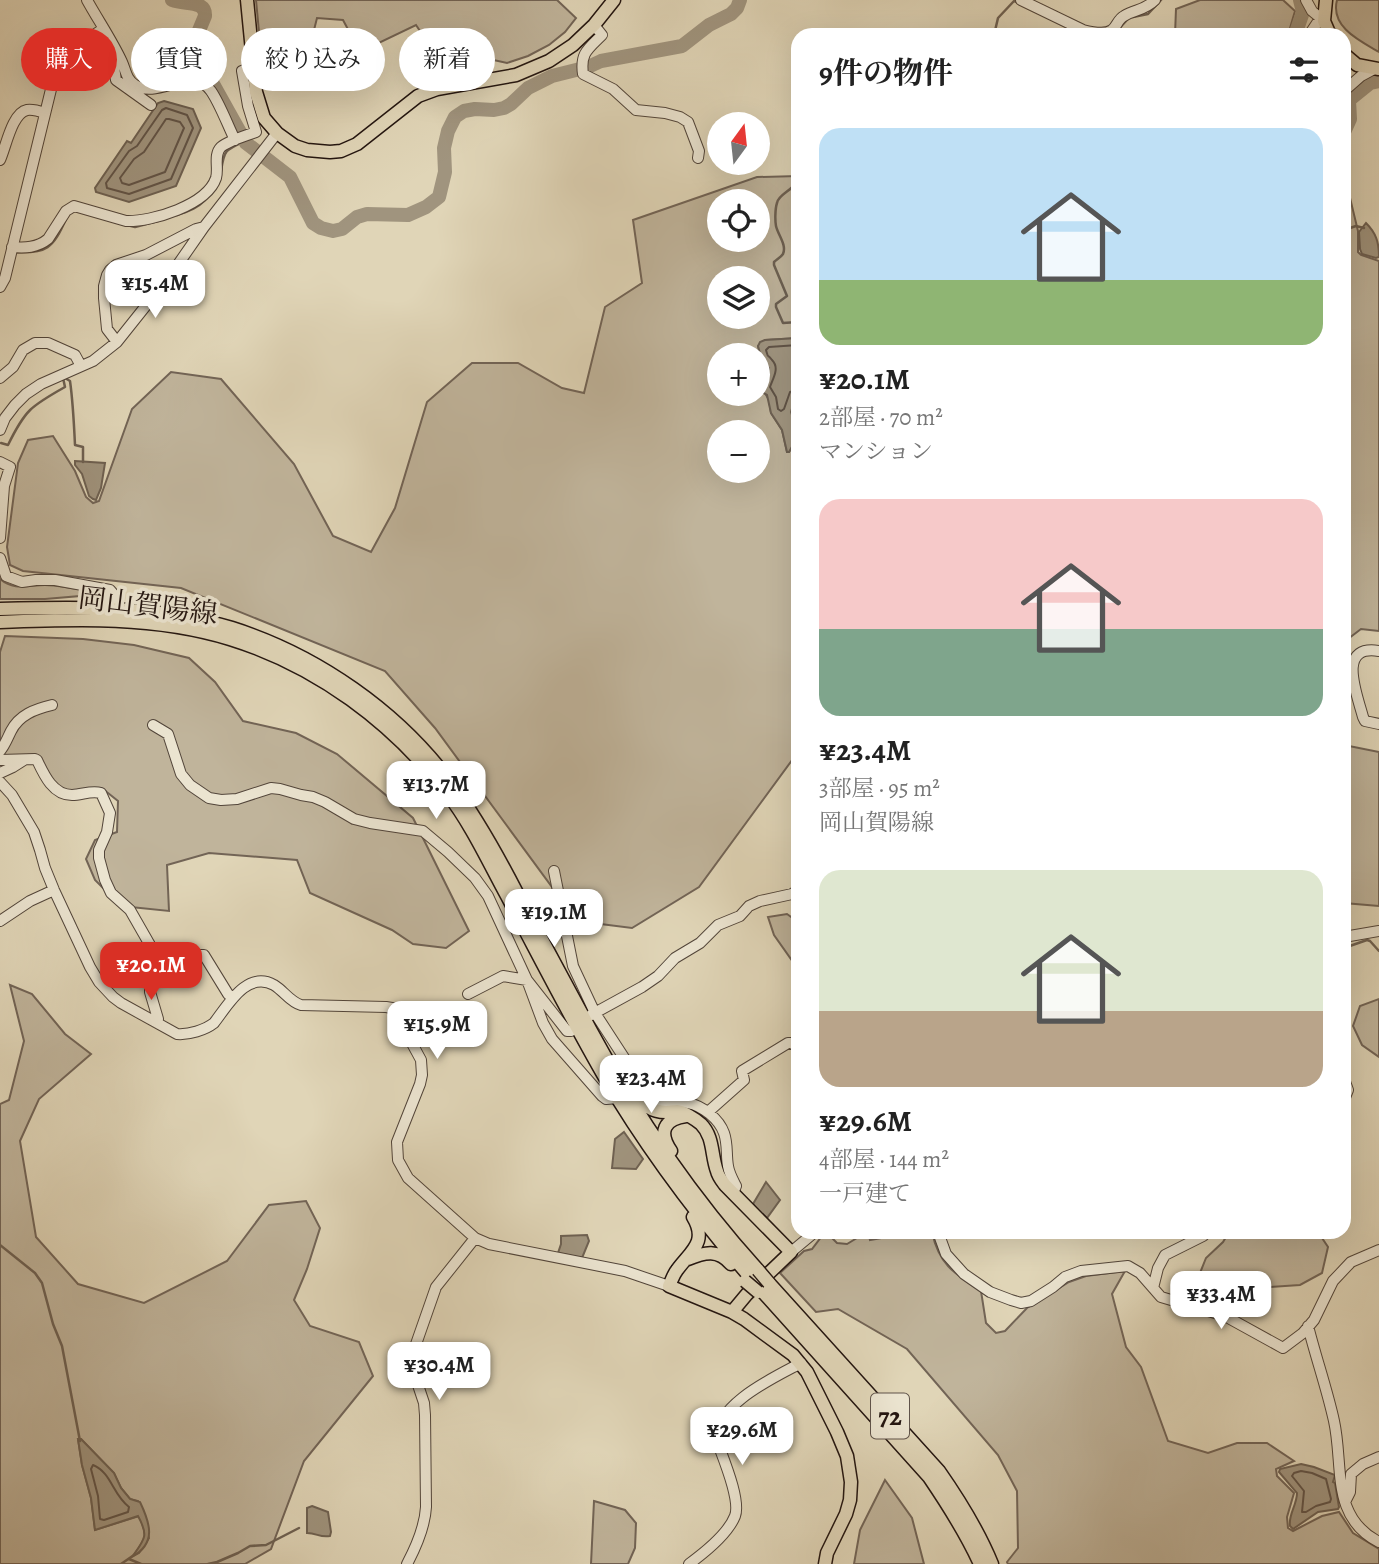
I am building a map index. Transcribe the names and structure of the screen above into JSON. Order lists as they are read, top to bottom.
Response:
{
  "streets": {
    "main road": ["岡山賀陽線", "72"]
  },
  "crossings": [
    ["岡山賀陽線", "72"]
  ],
  "north": "top",
  "page": {
    "chip": [
      "購入",
      "賃貸",
      "絞り込み",
      "新着"
    ],
    "heading": "9件の物件",
    "map_buttons": ["+", "−"],
    "list": [
      {
        "name": "¥20.1M",
        "note": "2部屋 · 70 m² · マンション"
      },
      {
        "name": "¥23.4M",
        "note": "3部屋 · 95 m² · 岡山賀陽線"
      },
      {
        "name": "¥29.6M",
        "note": "4部屋 · 144 m² · 一戸建て"
      }
    ],
    "price": [
      "¥15.4M",
      "¥13.7M",
      "¥19.1M",
      "¥20.1M",
      "¥15.9M",
      "¥23.4M",
      "¥33.4M",
      "¥30.4M",
      "¥29.6M"
    ]
  }
}
